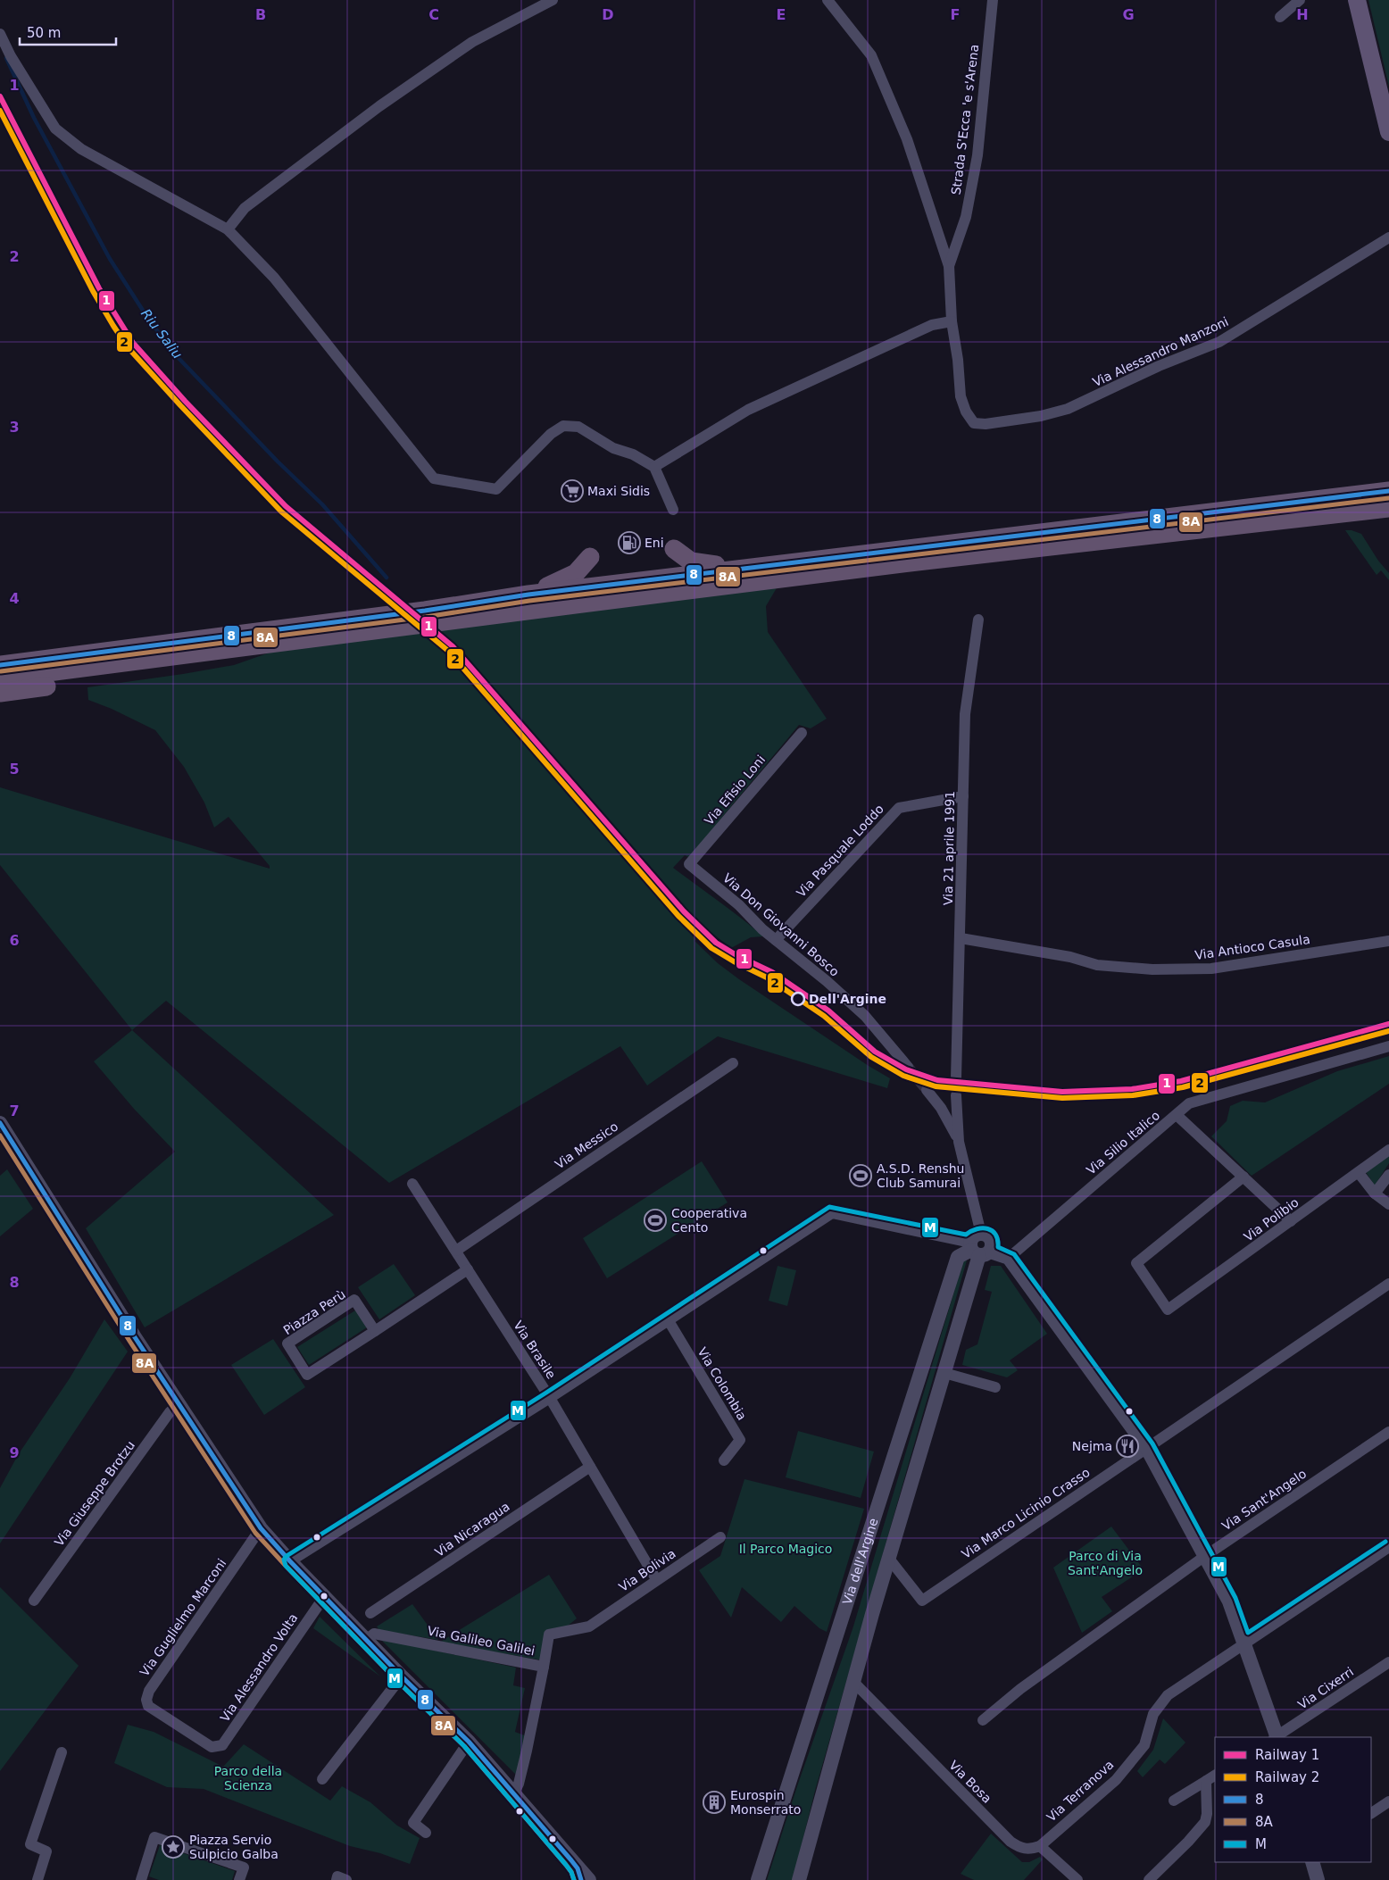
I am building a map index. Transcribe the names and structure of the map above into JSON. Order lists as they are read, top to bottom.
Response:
{
  "streets": {
    "street": [
      "Strada S'Ecca 'e s'Arena",
      "Via Alessandro Manzoni",
      "Via Efisio Loni",
      "Via 21 aprile 1991",
      "Via Pasquale Loddo",
      "Via Don Giovanni Bosco",
      "Via Antioco Casula",
      "Via Silio Italico",
      "Via Messico",
      "Via Polibio",
      "Piazza Perù",
      "Via Brasile",
      "Via Colombia",
      "Via Giuseppe Brotzu",
      "Via Sant'Angelo",
      "Via Marco Licinio Crasso",
      "Via Nicaragua",
      "Via dell'Argine",
      "Via Bolivia",
      "Via Guglielmo Marconi",
      "Via Galileo Galilei",
      "Via Alessandro Volta",
      "Via Cixerri",
      "Via Bosa",
      "Via Terranova"
    ]
  },
  "crossings": [
    ["Strada S'Ecca 'e s'Arena", "Via Alessandro Manzoni"],
    ["Via Efisio Loni", "Via Don Giovanni Bosco"],
    ["Via 21 aprile 1991", "Via Pasquale Loddo"],
    ["Via 21 aprile 1991", "Via Antioco Casula"],
    ["Via Pasquale Loddo", "Via Don Giovanni Bosco"],
    ["Via Silio Italico", "Via Polibio"],
    ["Via Messico", "Via Brasile"],
    ["Piazza Perù", "Via Brasile"],
    ["Via Brasile", "Via Nicaragua"],
    ["Via Brasile", "Via Bolivia"],
    ["Via Marco Licinio Crasso", "Via dell'Argine"],
    ["Via dell'Argine", "Via Bosa"],
    ["Via Bolivia", "Via Galileo Galilei"],
    ["Via Guglielmo Marconi", "Via Alessandro Volta"],
    ["Via Bosa", "Via Terranova"]
  ],
  "water": ["Riu Saliu"],
  "parks": ["Il Parco Magico", "Parco di Via Sant'Angelo", "Parco della Scienza"],
  "places": {
    "supermarket": ["Maxi Sidis"],
    "fuel station": ["Eni"],
    "other": ["Dell'Argine"],
    "sports": ["A.S.D. Renshu Club Samurai", "Cooperativa Cento"],
    "restaurant": ["Nejma"],
    "building": ["Eurospin Monserrato"],
    "place": ["Piazza Servio Sulpicio Galba"]
  },
  "lines": [
    "rail line 1",
    "rail line 2",
    "transit line 8",
    "transit line 8A",
    "transit line M"
  ],
  "legend": [
    "Railway 1",
    "Railway 2",
    "8",
    "8A",
    "M"
  ],
  "scale_bar": "50 m",
  "grid": {
    "columns": [
      "B",
      "C",
      "D",
      "E",
      "F",
      "G",
      "H"
    ],
    "rows": [
      "1",
      "2",
      "3",
      "4",
      "5",
      "6",
      "7",
      "8",
      "9"
    ]
  }
}
